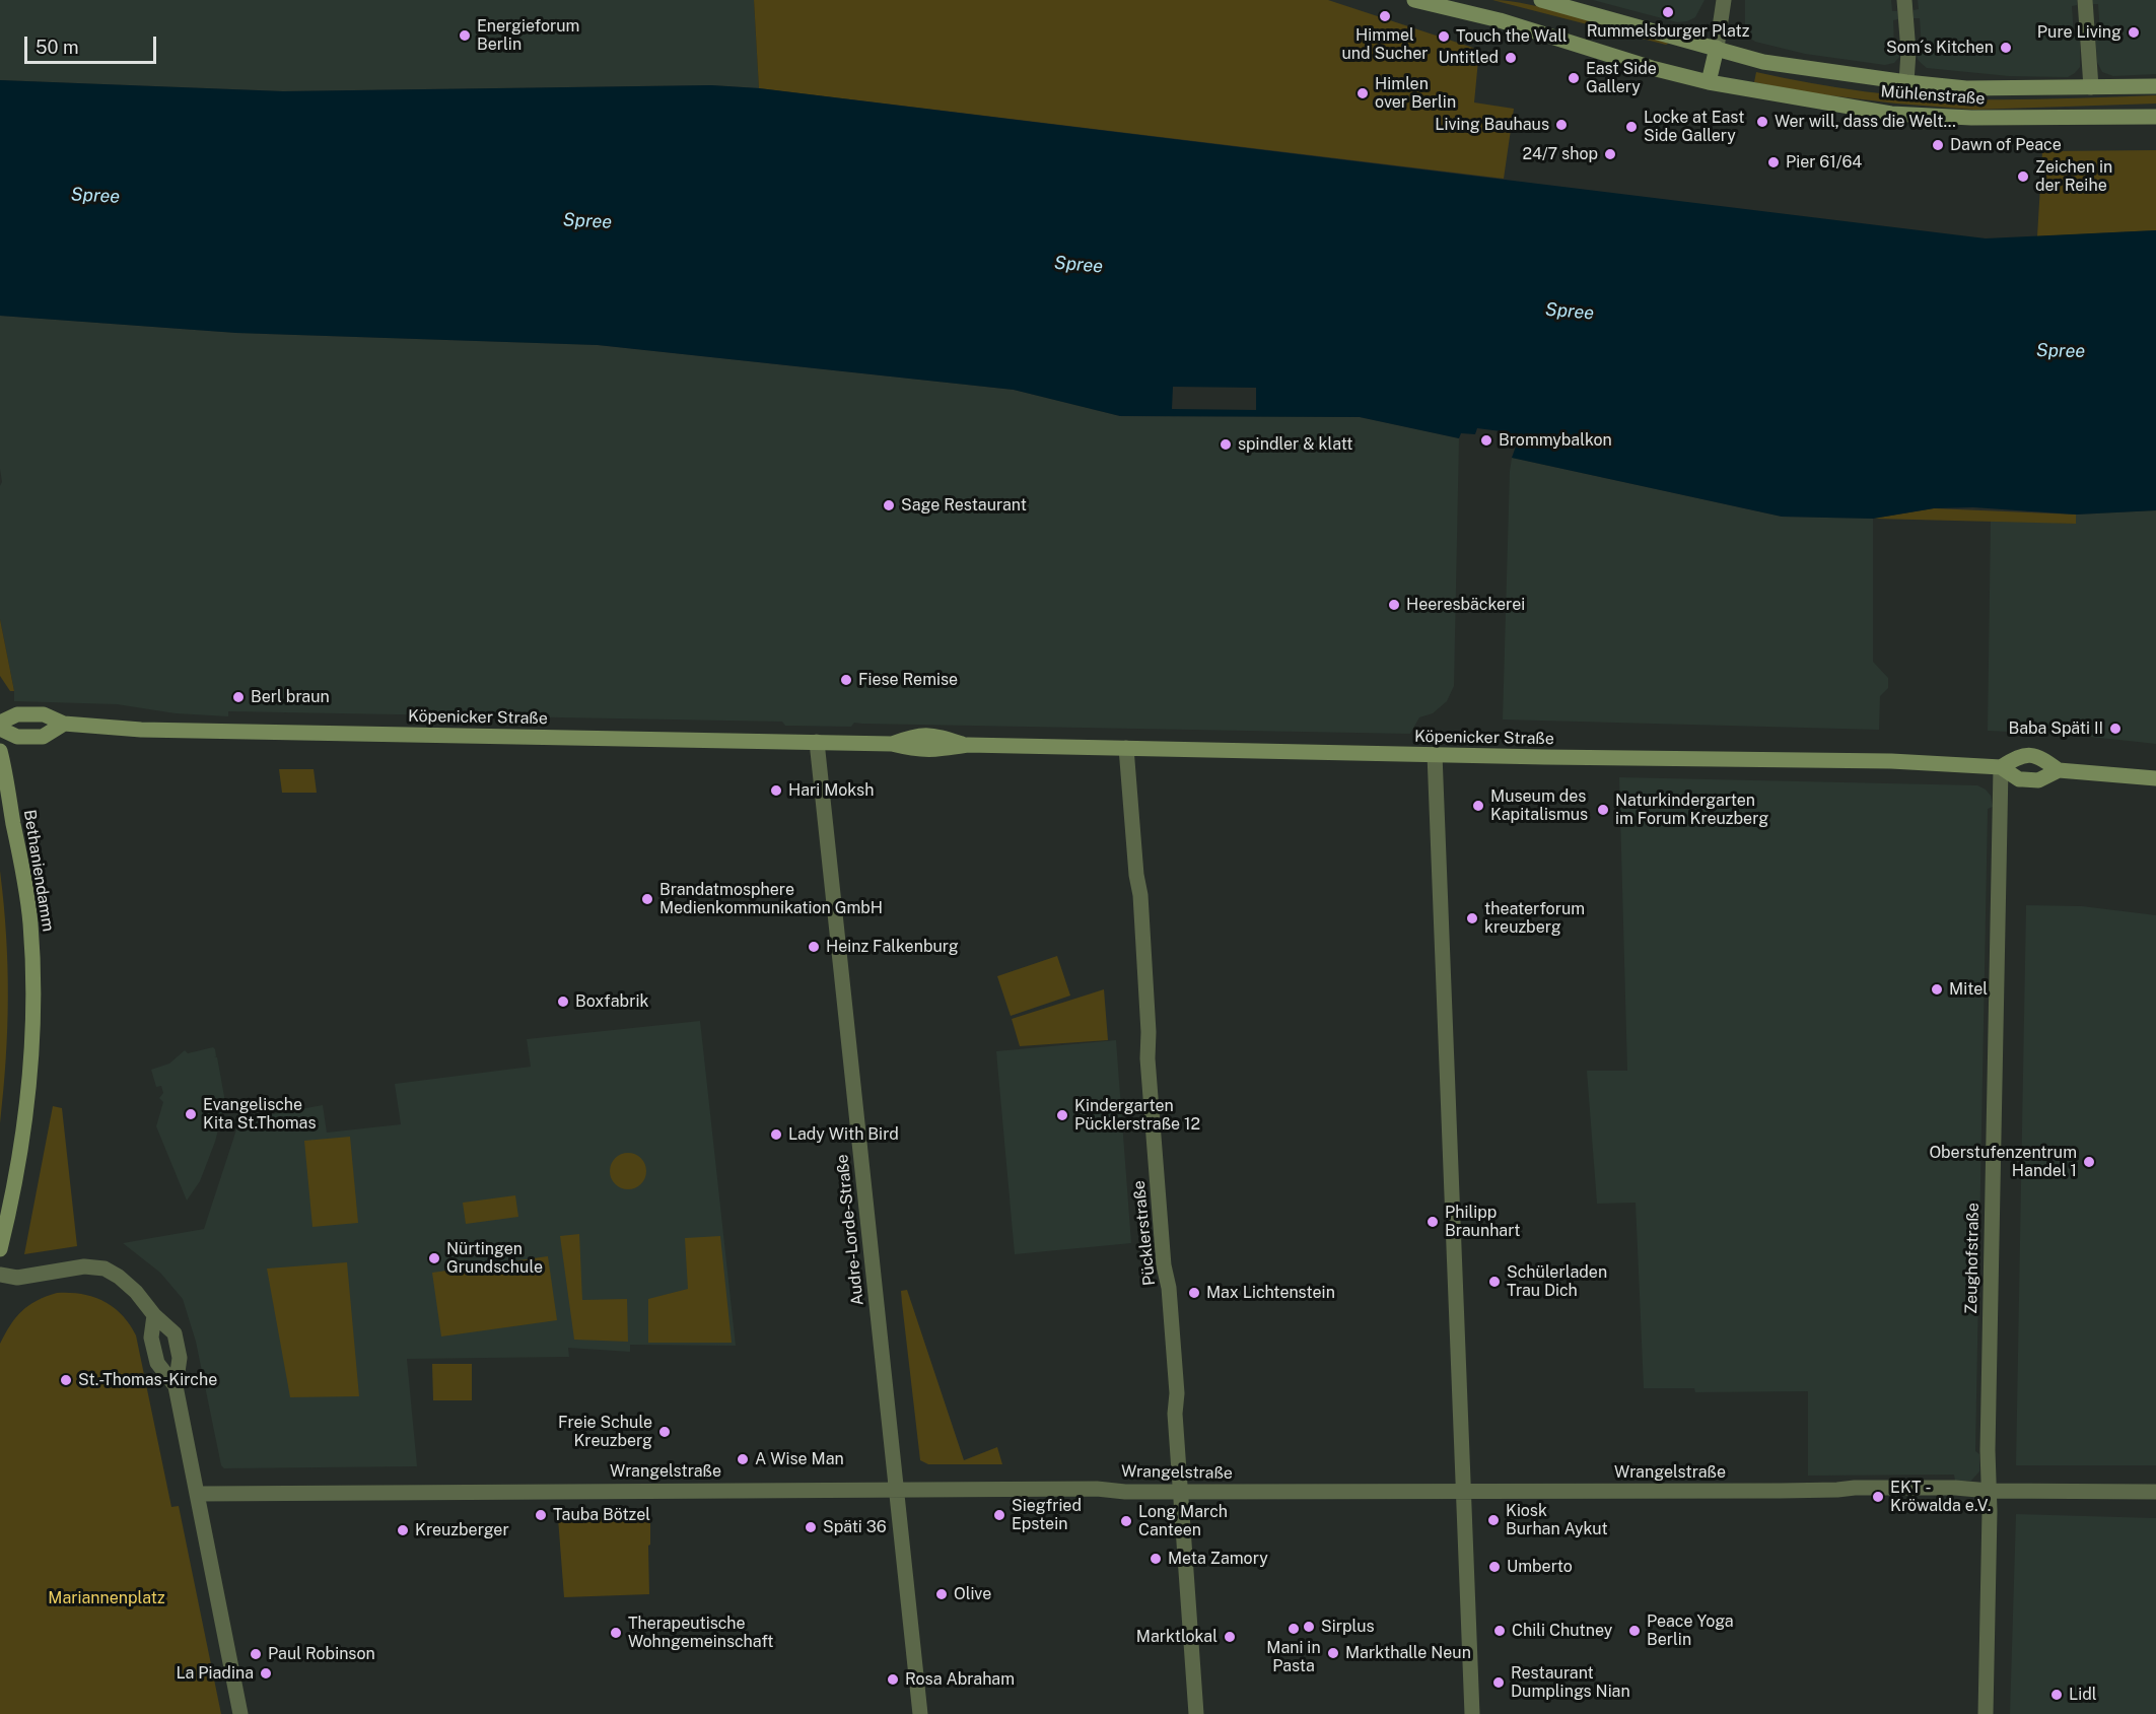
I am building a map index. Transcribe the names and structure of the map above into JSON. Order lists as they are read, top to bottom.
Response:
{
  "streets": {
    "main road": ["Mühlenstraße", "Köpenicker Straße", "Bethaniendamm"],
    "street": [
      "Audre-Lorde-Straße",
      "Pücklerstraße",
      "Zeughofstraße",
      "Wrangelstraße"
    ]
  },
  "crossings": [
    ["Köpenicker Straße", "Audre-Lorde-Straße"],
    ["Köpenicker Straße", "Pücklerstraße"],
    ["Köpenicker Straße", "Zeughofstraße"],
    ["Audre-Lorde-Straße", "Wrangelstraße"],
    ["Pücklerstraße", "Wrangelstraße"],
    ["Zeughofstraße", "Wrangelstraße"]
  ],
  "water": ["Spree"],
  "parks": ["Mariannenplatz"],
  "places": [
    "Rummelsburger Platz",
    "Himmel und Sucher",
    "Pure Living",
    "Energieforum Berlin",
    "Touch the Wall",
    "Som´s Kitchen",
    "Untitled",
    "East Side Gallery",
    "Himlen over Berlin",
    "Wer will, dass die Welt…",
    "Living Bauhaus",
    "Locke at East Side Gallery",
    "Dawn of Peace",
    "24/7 shop",
    "Pier 61/64",
    "Zeichen in der Reihe",
    "Brommybalkon",
    "spindler & klatt",
    "Sage Restaurant",
    "Heeresbäckerei",
    "Fiese Remise",
    "Berl braun",
    "Baba Späti II",
    "Hari Moksh",
    "Museum des Kapitalismus",
    "Naturkindergarten im Forum Kreuzberg",
    "Brandatmosphere Medienkommunikation GmbH",
    "theaterforum kreuzberg",
    "Heinz Falkenburg",
    "Mitel",
    "Boxfabrik",
    "Evangelische Kita St.Thomas",
    "Kindergarten Pücklerstraße 12",
    "Lady With Bird",
    "Oberstufenzentrum Handel 1",
    "Philipp Braunhart",
    "Nürtingen Grundschule",
    "Schülerladen Trau Dich",
    "Max Lichtenstein",
    "St.-Thomas-Kirche",
    "Freie Schule Kreuzberg",
    "A Wise Man",
    "EKT - Kröwalda e.V.",
    "Tauba Bötzel",
    "Siegfried Epstein",
    "Kiosk Burhan Aykut",
    "Long March Canteen",
    "Späti 36",
    "Kreuzberger",
    "Meta Zamory",
    "Umberto",
    "Olive",
    "Sirplus",
    "Mani in Pasta",
    "Chili Chutney",
    "Peace Yoga Berlin",
    "Therapeutische Wohngemeinschaft",
    "Marktlokal",
    "Markthalle Neun",
    "Paul Robinson",
    "La Piadina",
    "Rosa Abraham",
    "Restaurant Dumplings Nian",
    "Lidl"
  ],
  "scale_bar": "50 m"
}
